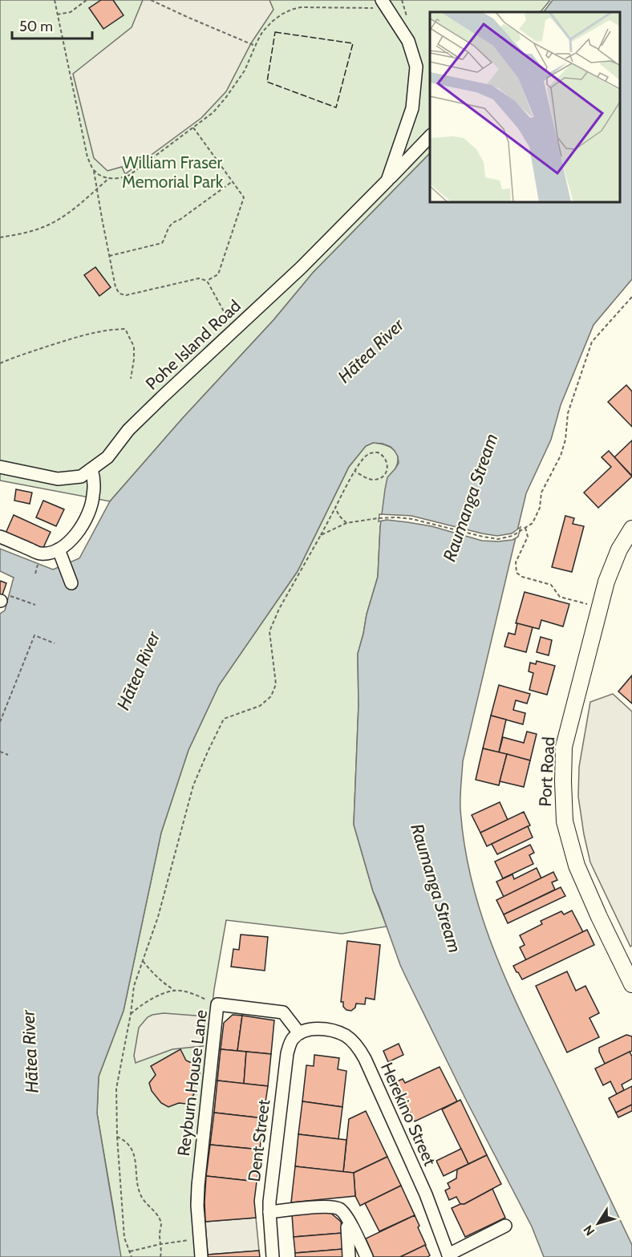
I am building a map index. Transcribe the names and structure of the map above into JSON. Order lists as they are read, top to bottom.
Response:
{
  "streets": {
    "main road": ["Port Road"],
    "street": [
      "Pohe Island Road",
      "Reyburn House Lane",
      "Herekino Street",
      "Dent Street"
    ]
  },
  "crossings": [
    ["Reyburn House Lane", "Herekino Street"],
    ["Reyburn House Lane", "Dent Street"],
    ["Herekino Street", "Dent Street"]
  ],
  "water": ["Hātea River", "Raumanga Stream"],
  "parks": ["William Fraser Memorial Park"],
  "scale_bar": "50 m",
  "north": "bottom left"
}
